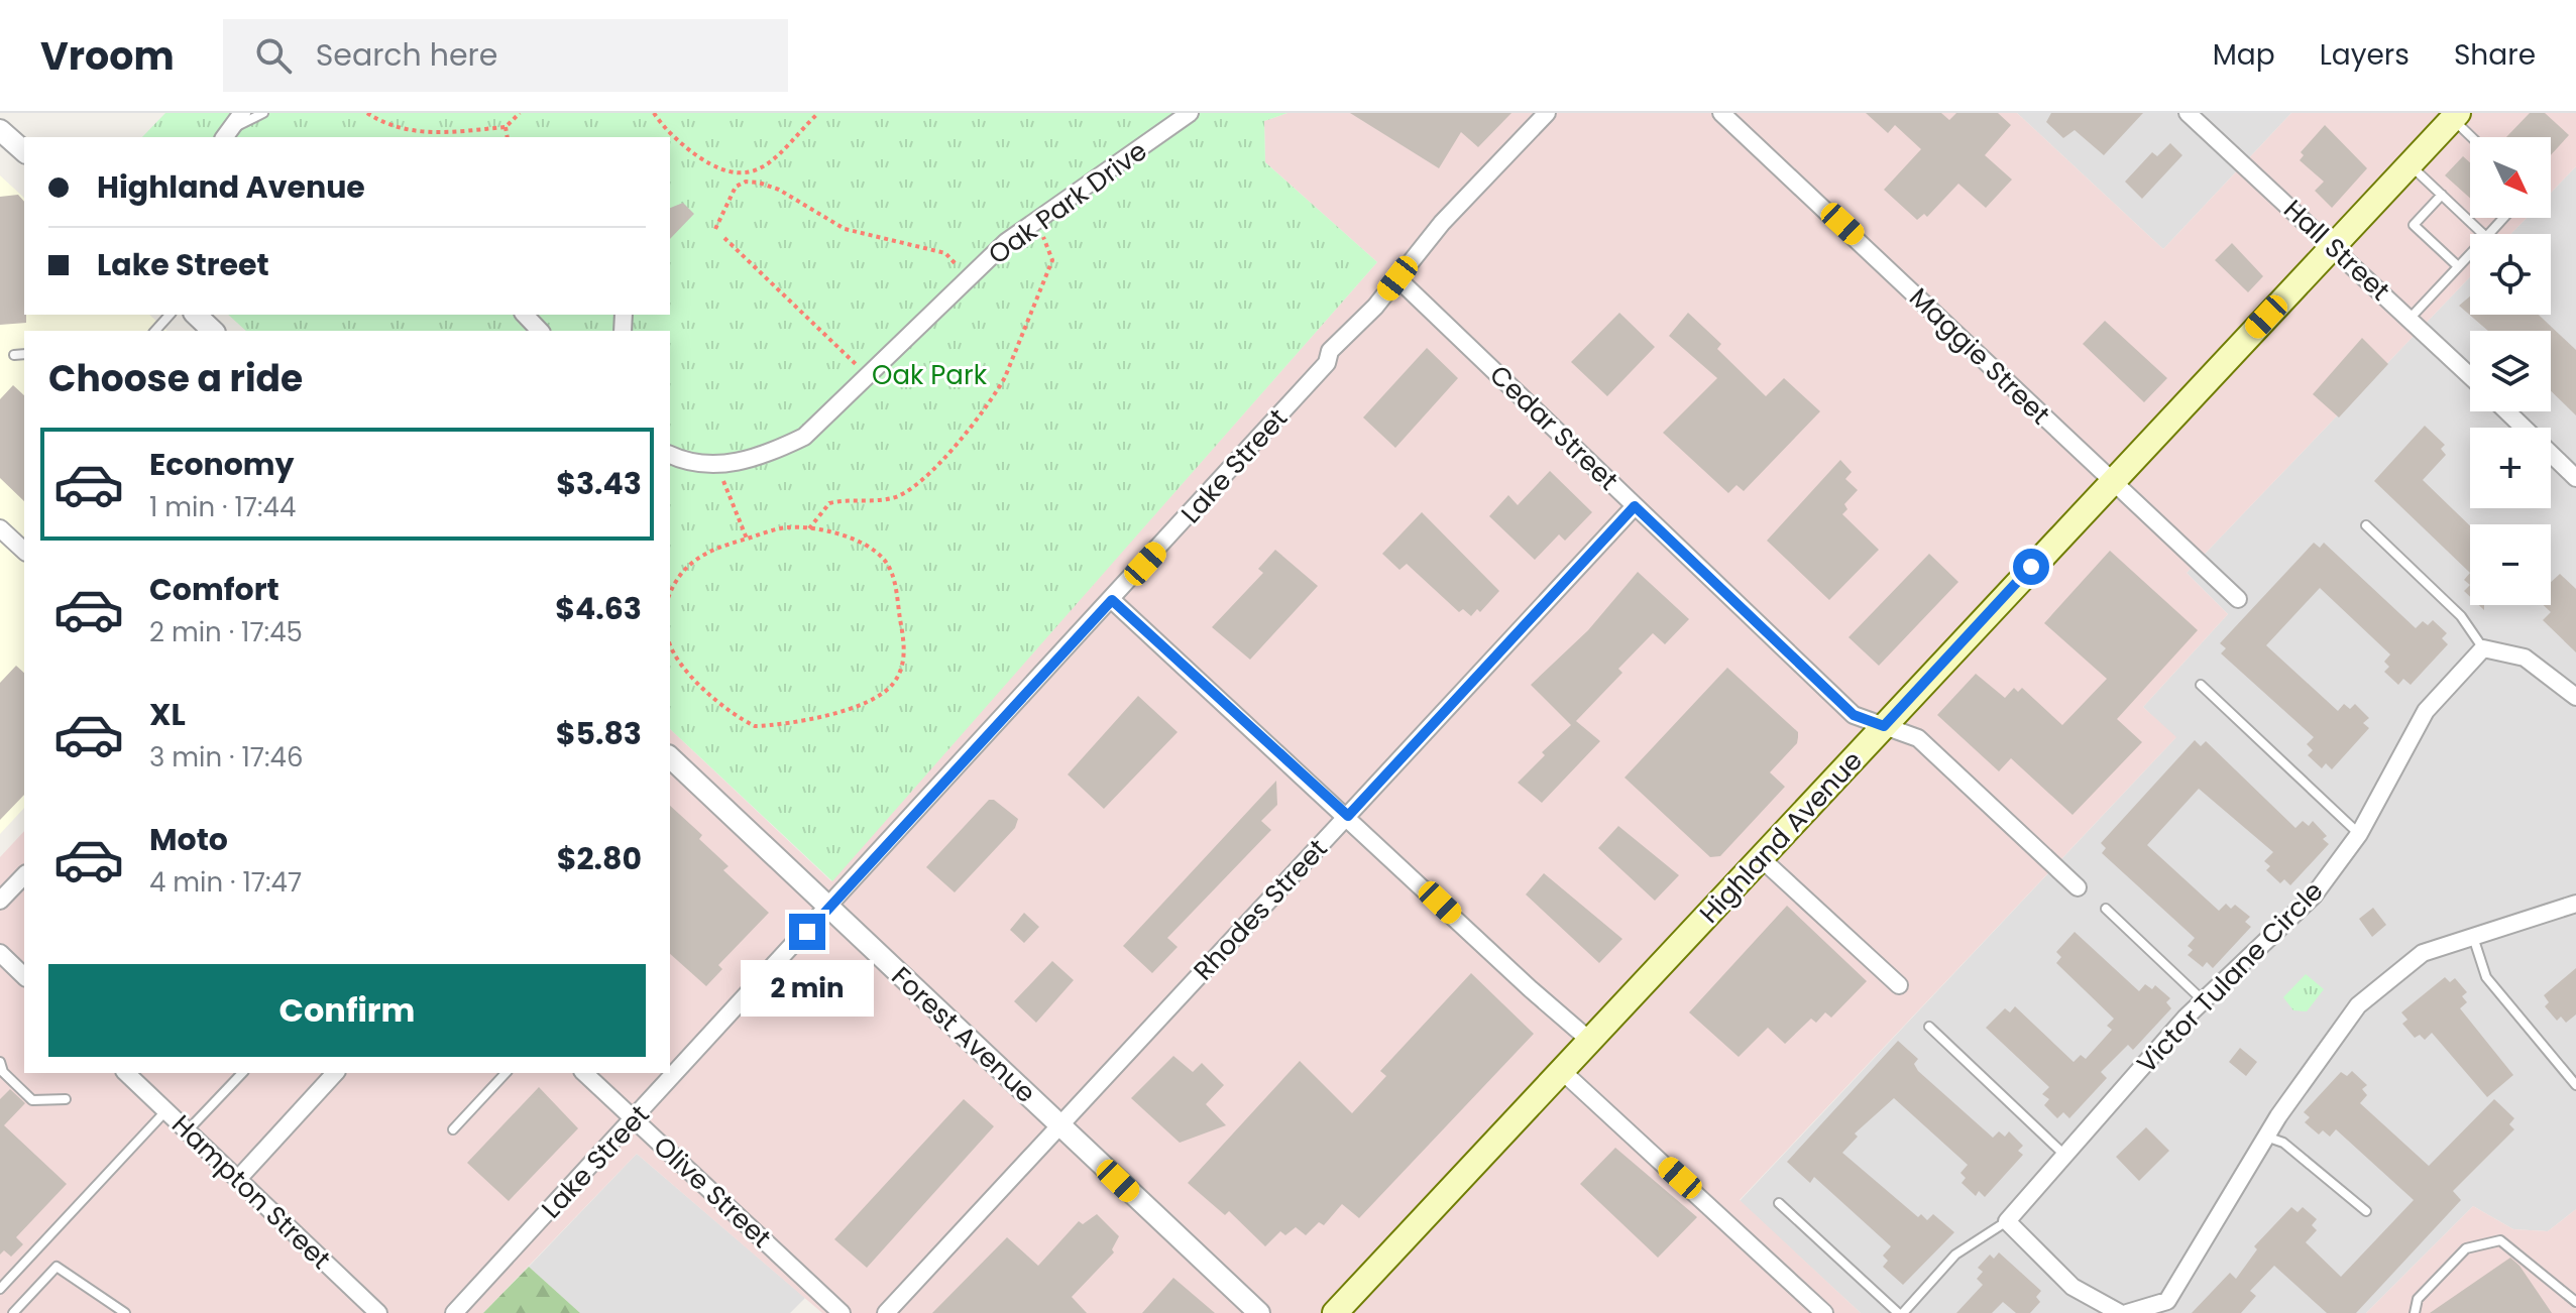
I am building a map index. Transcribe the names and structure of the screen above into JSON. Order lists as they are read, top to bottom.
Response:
{
  "streets": {
    "main road": ["Highland Avenue"],
    "street": [
      "Oak Park Drive",
      "Hall Street",
      "Maggie Street",
      "Cedar Street",
      "Lake Street",
      "Rhodes Street",
      "Victor Tulane Circle",
      "Forest Avenue",
      "Hampton Street",
      "Olive Street"
    ]
  },
  "crossings": [
    ["Hall Street", "Highland Avenue"],
    ["Maggie Street", "Highland Avenue"],
    ["Cedar Street", "Lake Street"],
    ["Cedar Street", "Highland Avenue"],
    ["Cedar Street", "Rhodes Street"],
    ["Lake Street", "Forest Avenue"],
    ["Lake Street", "Olive Street"],
    ["Rhodes Street", "Forest Avenue"]
  ],
  "parks": ["Oak Park"],
  "north": "bottom right",
  "page": {
    "header": "Vroom",
    "search": "Search here",
    "nav": ["Map", "Layers", "Share"],
    "map_buttons": ["+", "−"],
    "banner": ["Highland Avenue", "Lake Street"],
    "heading": "Choose a ride",
    "list": [
      {
        "name": "Economy",
        "note": "1 min · 17:44",
        "value": "$3.43"
      },
      {
        "name": "Comfort",
        "note": "2 min · 17:45",
        "value": "$4.63"
      },
      {
        "name": "XL",
        "note": "3 min · 17:46",
        "value": "$5.83"
      },
      {
        "name": "Moto",
        "note": "4 min · 17:47",
        "value": "$2.80"
      }
    ],
    "buttons": "Confirm",
    "bubble": "2 min"
  }
}
